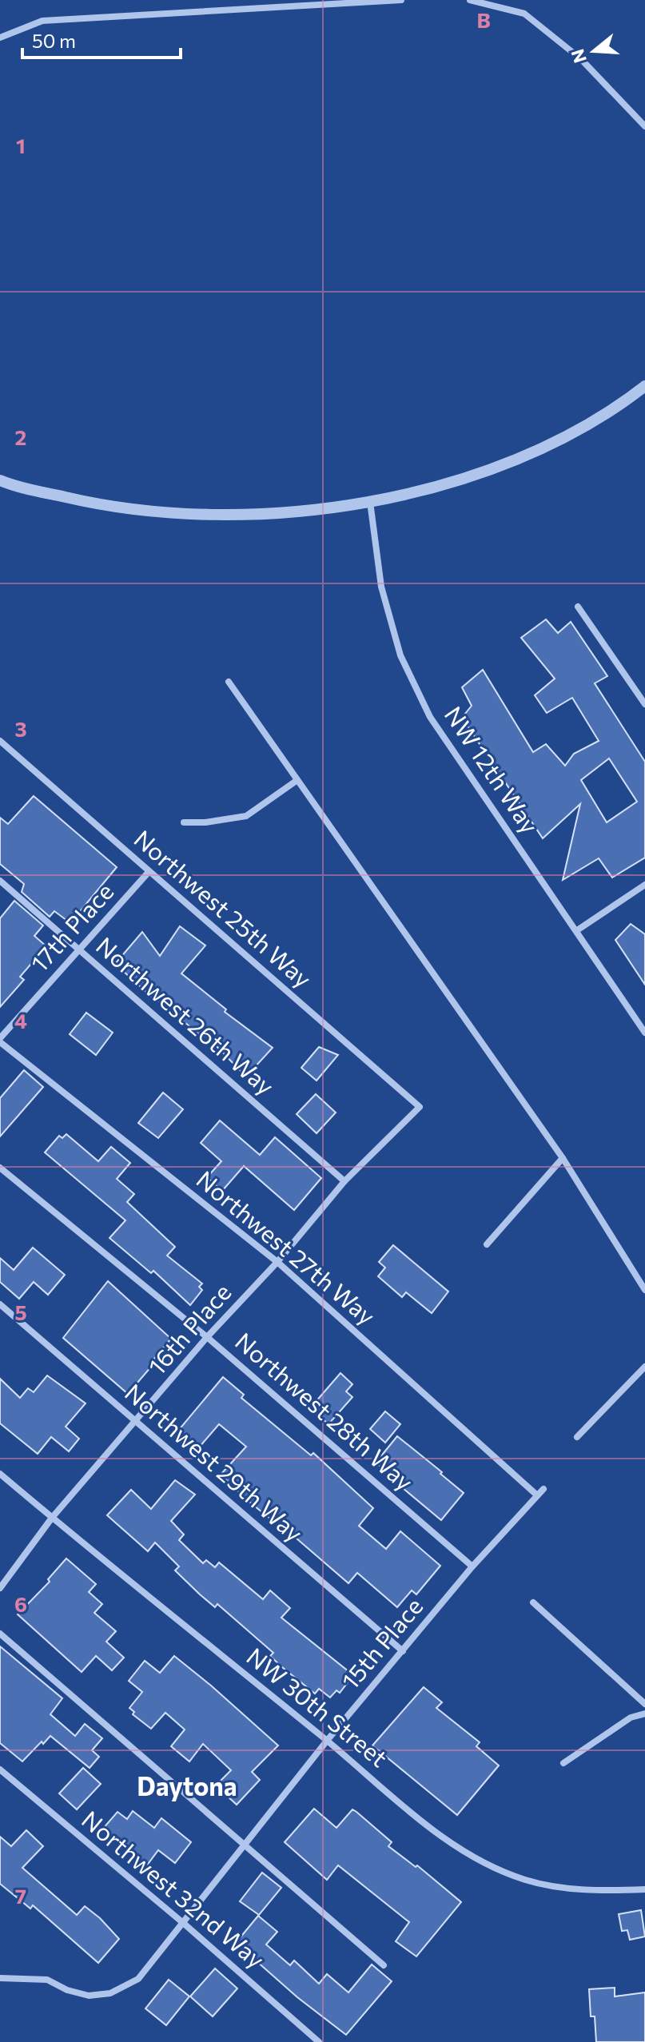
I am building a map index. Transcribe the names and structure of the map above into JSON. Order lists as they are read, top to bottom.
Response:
{
  "streets": {
    "street": [
      "NW 12th Way",
      "Northwest 25th Way",
      "17th Place",
      "Northwest 26th Way",
      "Northwest 27th Way",
      "16th Place",
      "Northwest 28th Way",
      "Northwest 29th Way",
      "15th Place",
      "NW 30th Street",
      "Northwest 32nd Way"
    ]
  },
  "crossings": [
    ["Northwest 25th Way", "17th Place"],
    ["Northwest 25th Way", "16th Place"],
    ["17th Place", "Northwest 26th Way"],
    ["17th Place", "Northwest 27th Way"],
    ["Northwest 26th Way", "16th Place"],
    ["Northwest 27th Way", "16th Place"],
    ["Northwest 27th Way", "15th Place"],
    ["16th Place", "Northwest 28th Way"],
    ["16th Place", "Northwest 29th Way"],
    ["16th Place", "NW 30th Street"],
    ["Northwest 28th Way", "15th Place"],
    ["Northwest 29th Way", "15th Place"],
    ["15th Place", "NW 30th Street"],
    ["15th Place", "Northwest 32nd Way"]
  ],
  "districts": ["Daytona"],
  "scale_bar": "50 m",
  "north": "left",
  "grid": {
    "columns": ["B"],
    "rows": [
      "1",
      "2",
      "3",
      "4",
      "5",
      "6",
      "7"
    ]
  }
}
